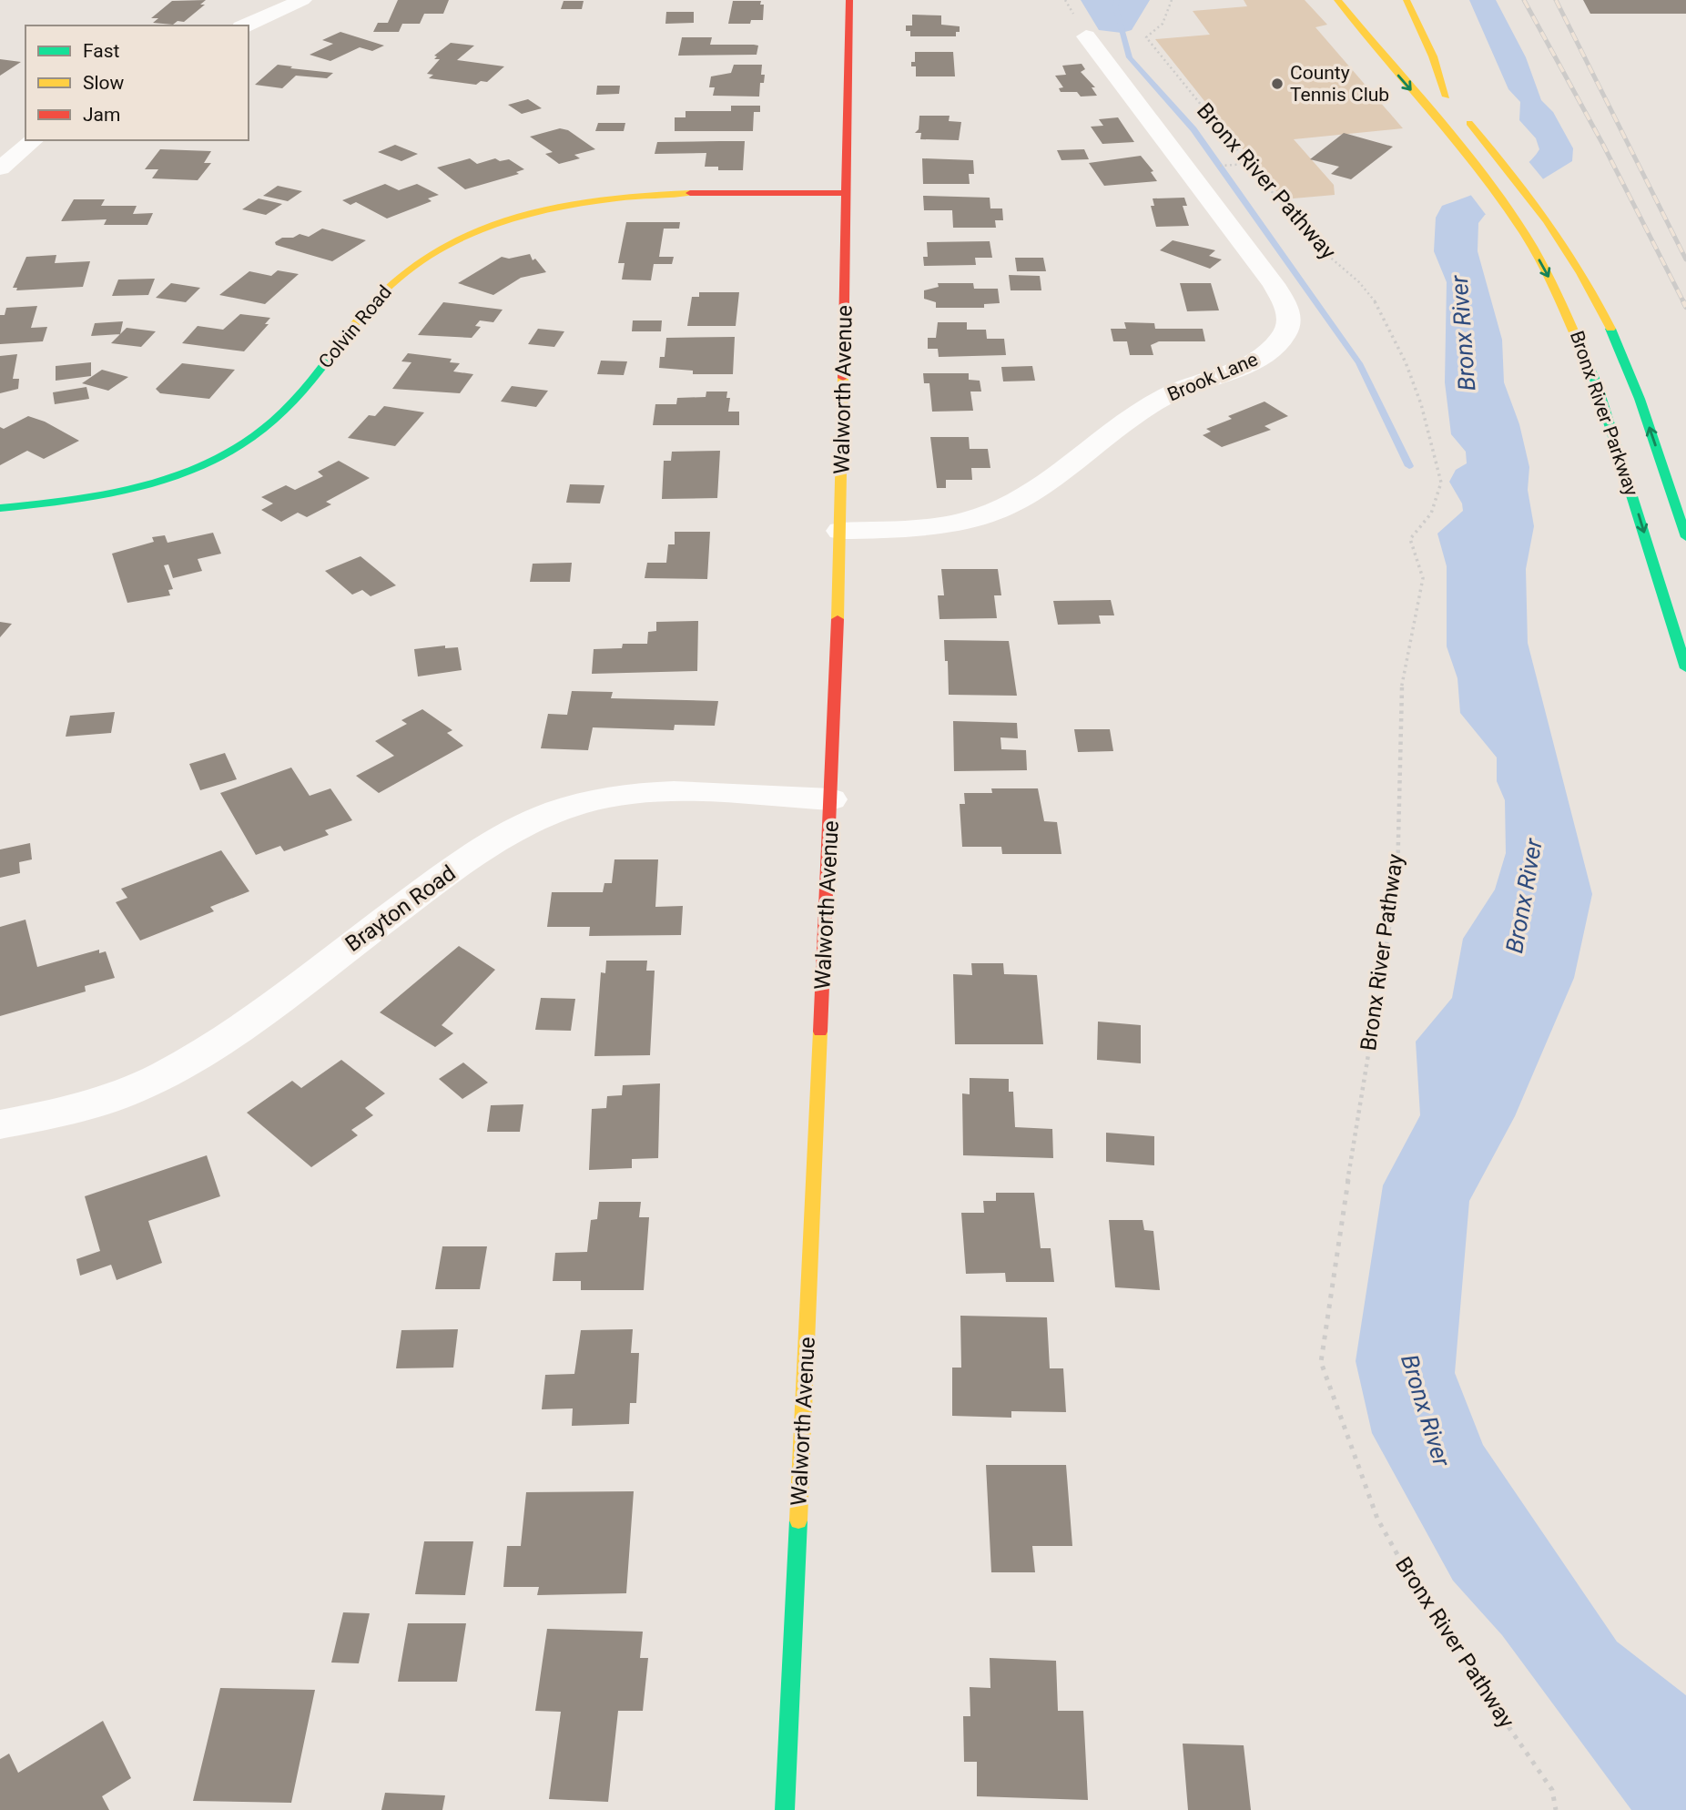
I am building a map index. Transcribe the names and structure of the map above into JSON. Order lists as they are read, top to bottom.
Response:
{
  "streets": {
    "main road": ["Colvin Road", "Walworth Avenue", "Bronx River Parkway"],
    "street": ["Brook Lane", "Brayton Road"],
    "path": ["Bronx River Pathway"]
  },
  "crossings": [
    ["Colvin Road", "Walworth Avenue"],
    ["Brook Lane", "Walworth Avenue"],
    ["Walworth Avenue", "Brayton Road"]
  ],
  "water": ["Bronx River"],
  "places": ["County Tennis Club"],
  "legend": ["Fast", "Slow", "Jam"]
}
